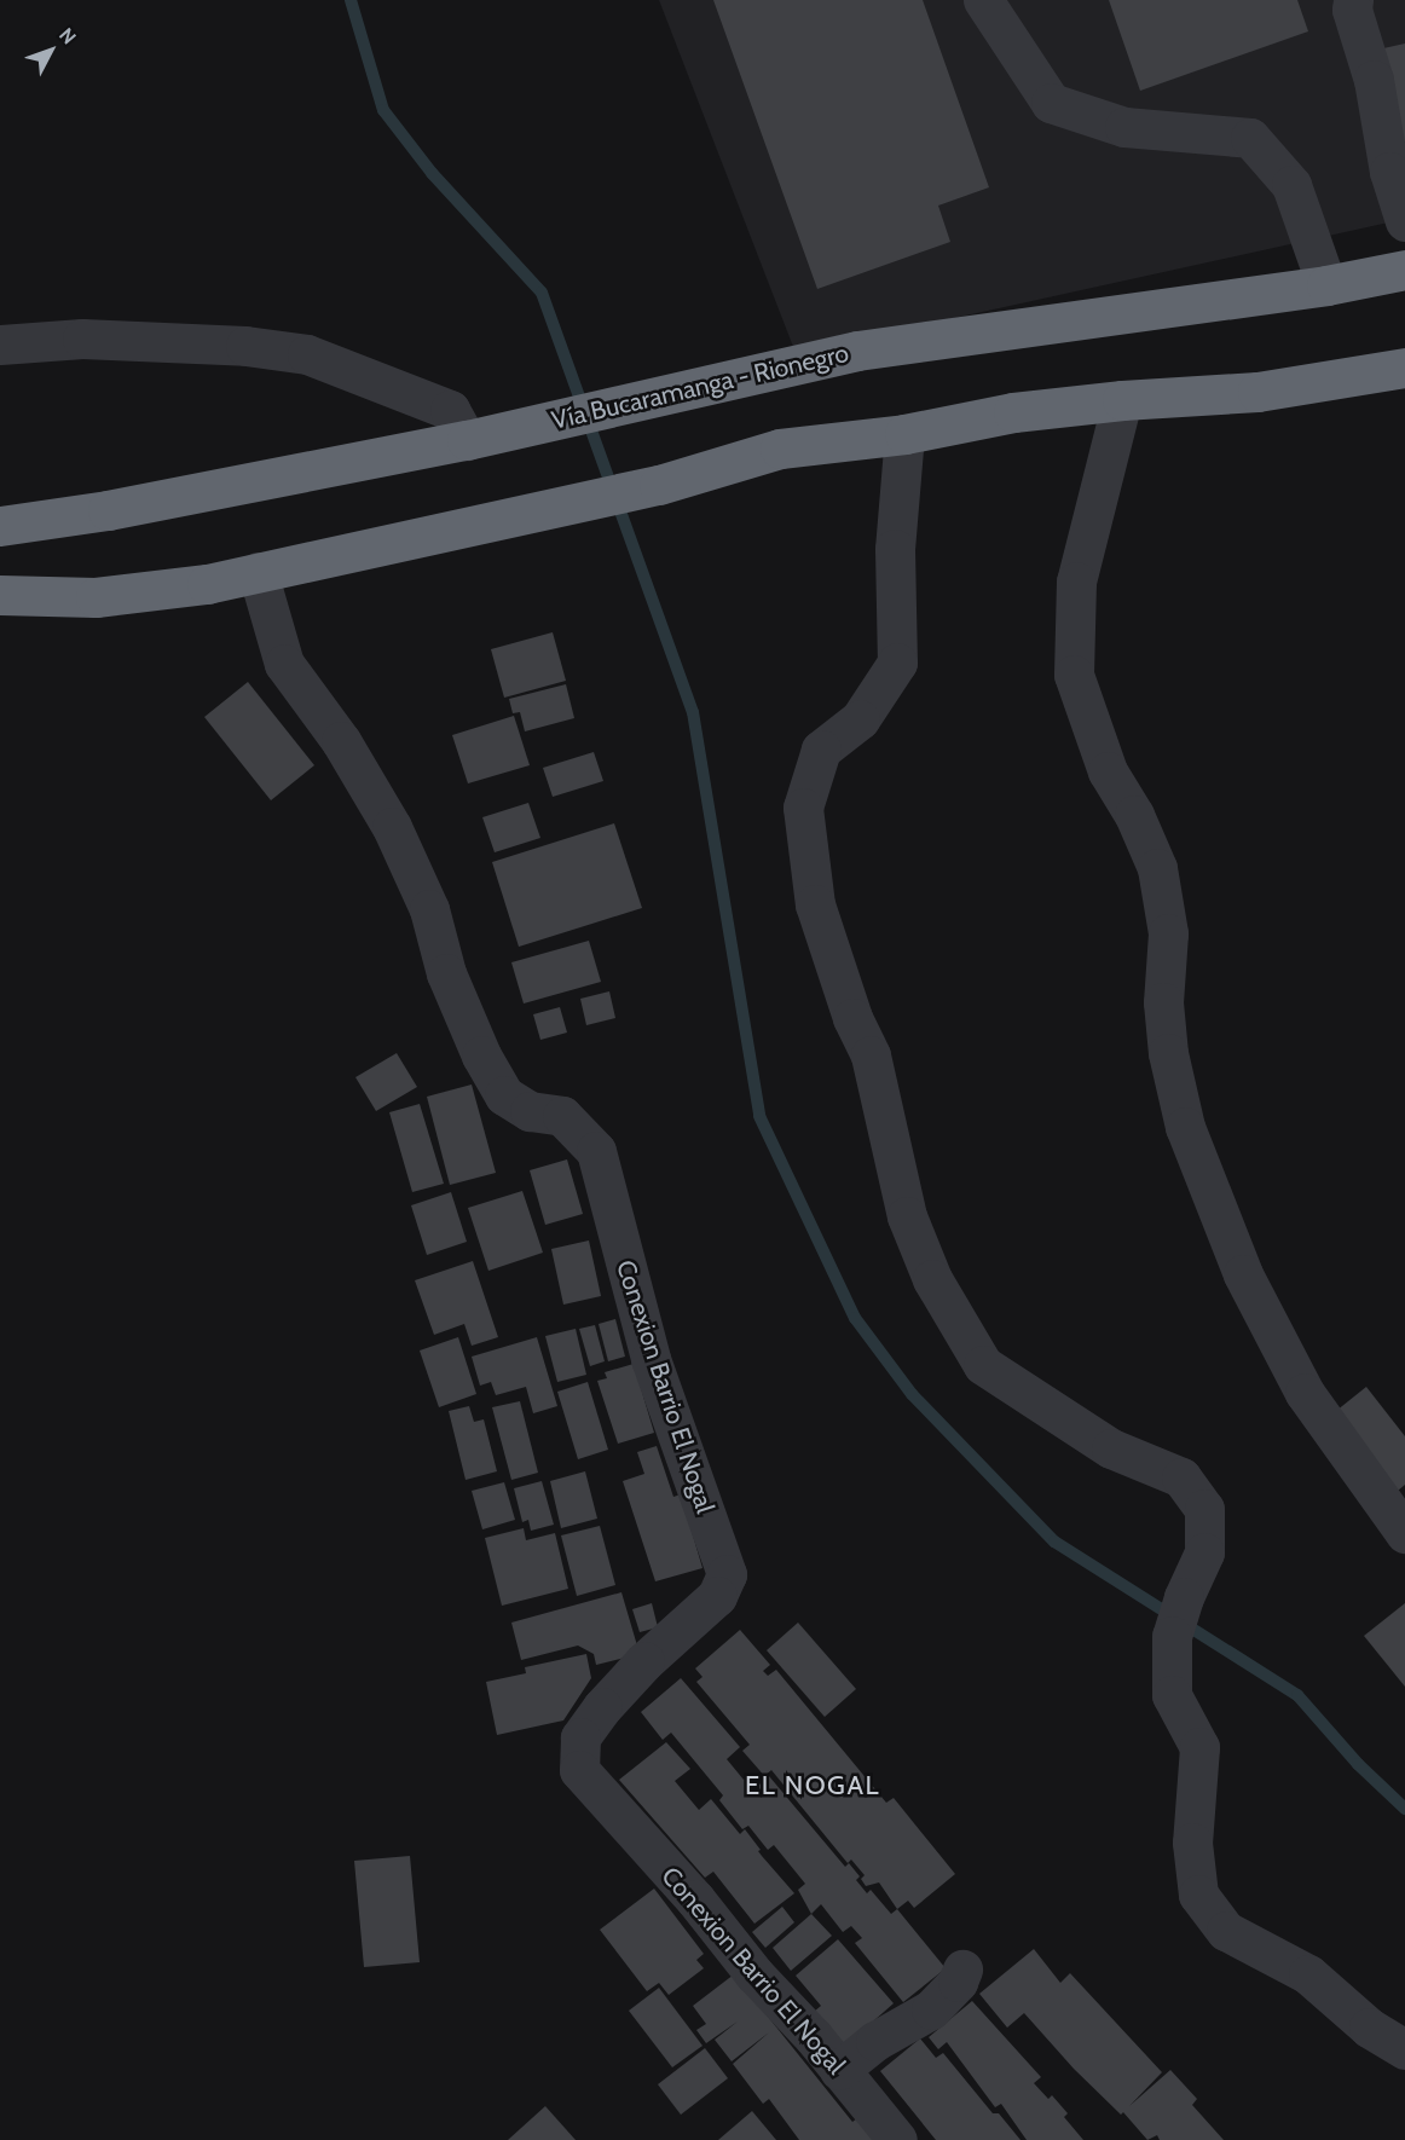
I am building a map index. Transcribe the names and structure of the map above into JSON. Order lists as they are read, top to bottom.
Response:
{
  "streets": {
    "highway": ["Vía Bucaramanga - Rionegro"],
    "street": ["Conexion Barrio El Nogal"]
  },
  "districts": ["EL NOGAL"],
  "north": "top right"
}
